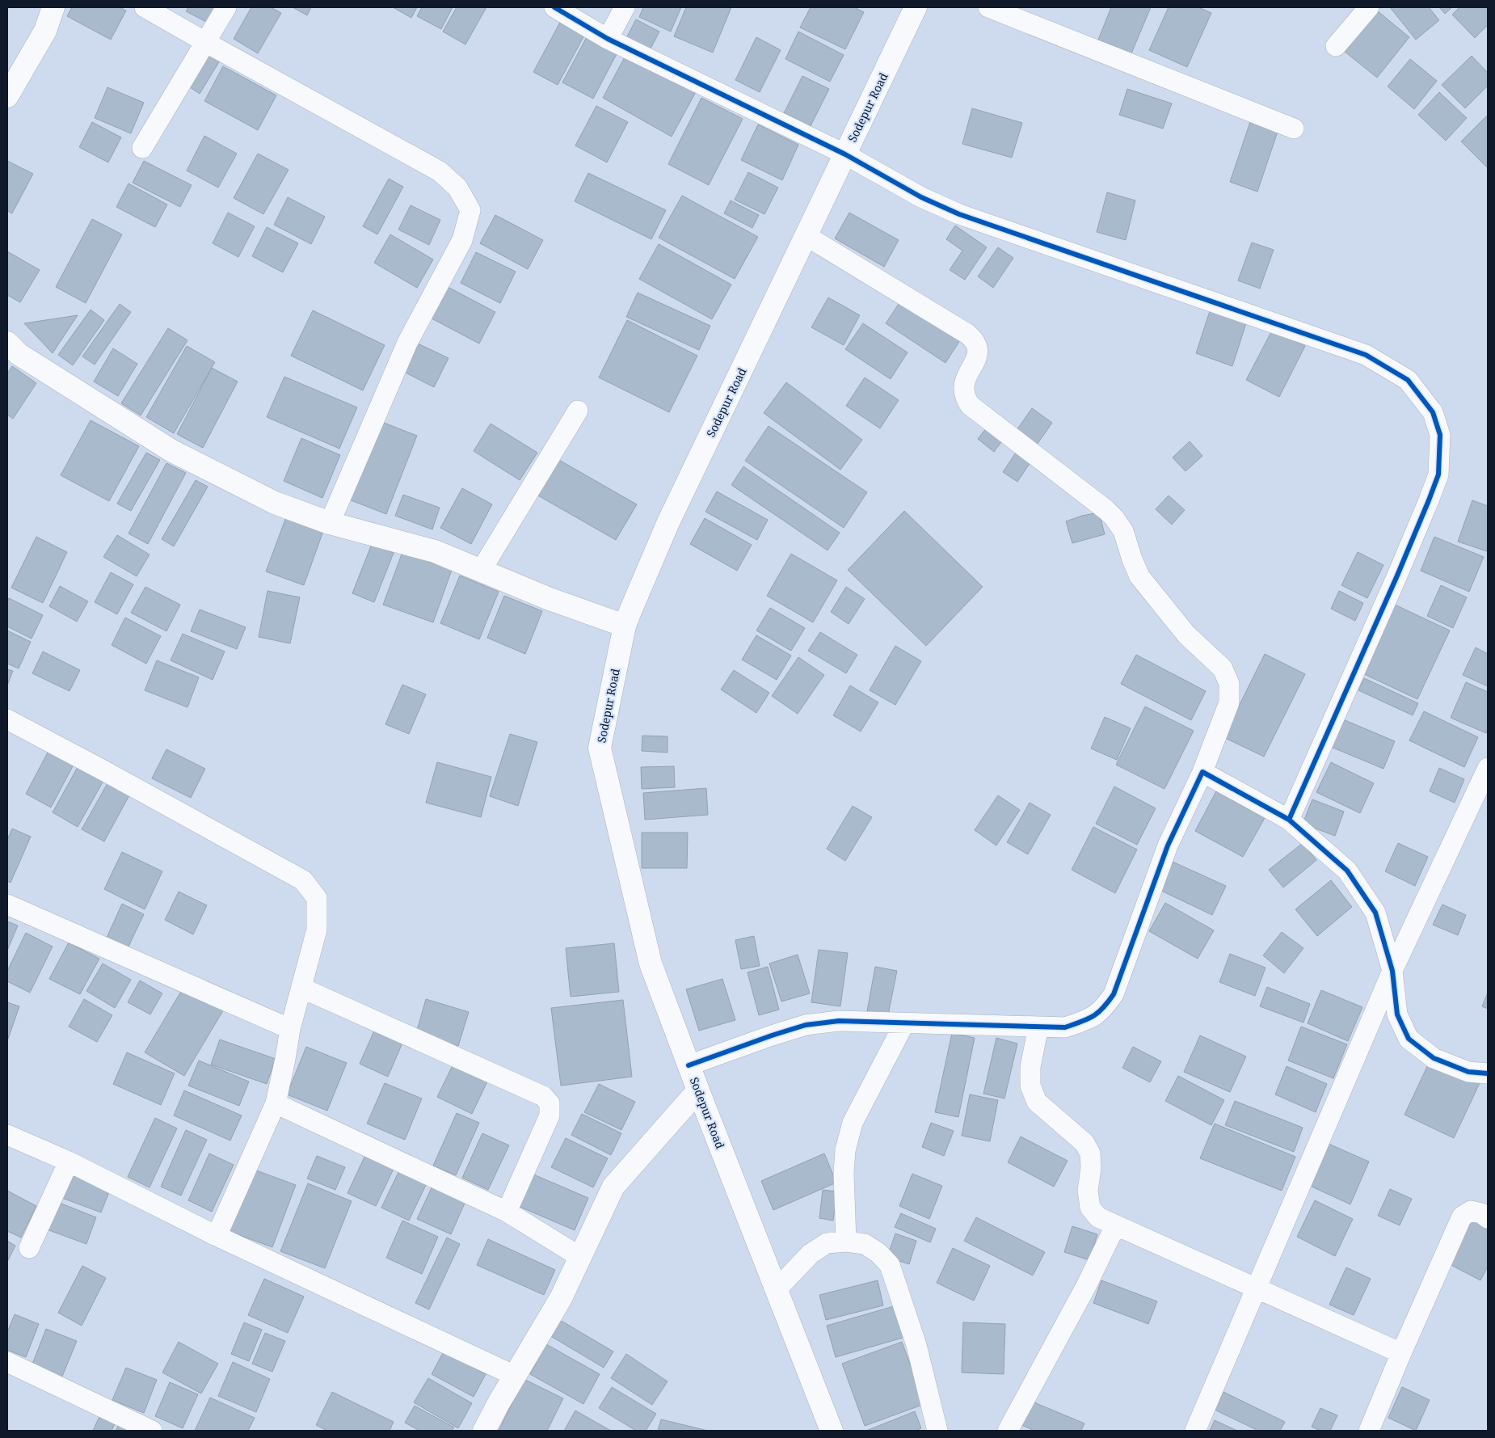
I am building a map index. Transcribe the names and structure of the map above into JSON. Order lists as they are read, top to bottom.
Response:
{
  "streets": {
    "main road": ["Sodepur Road"]
  }
}
